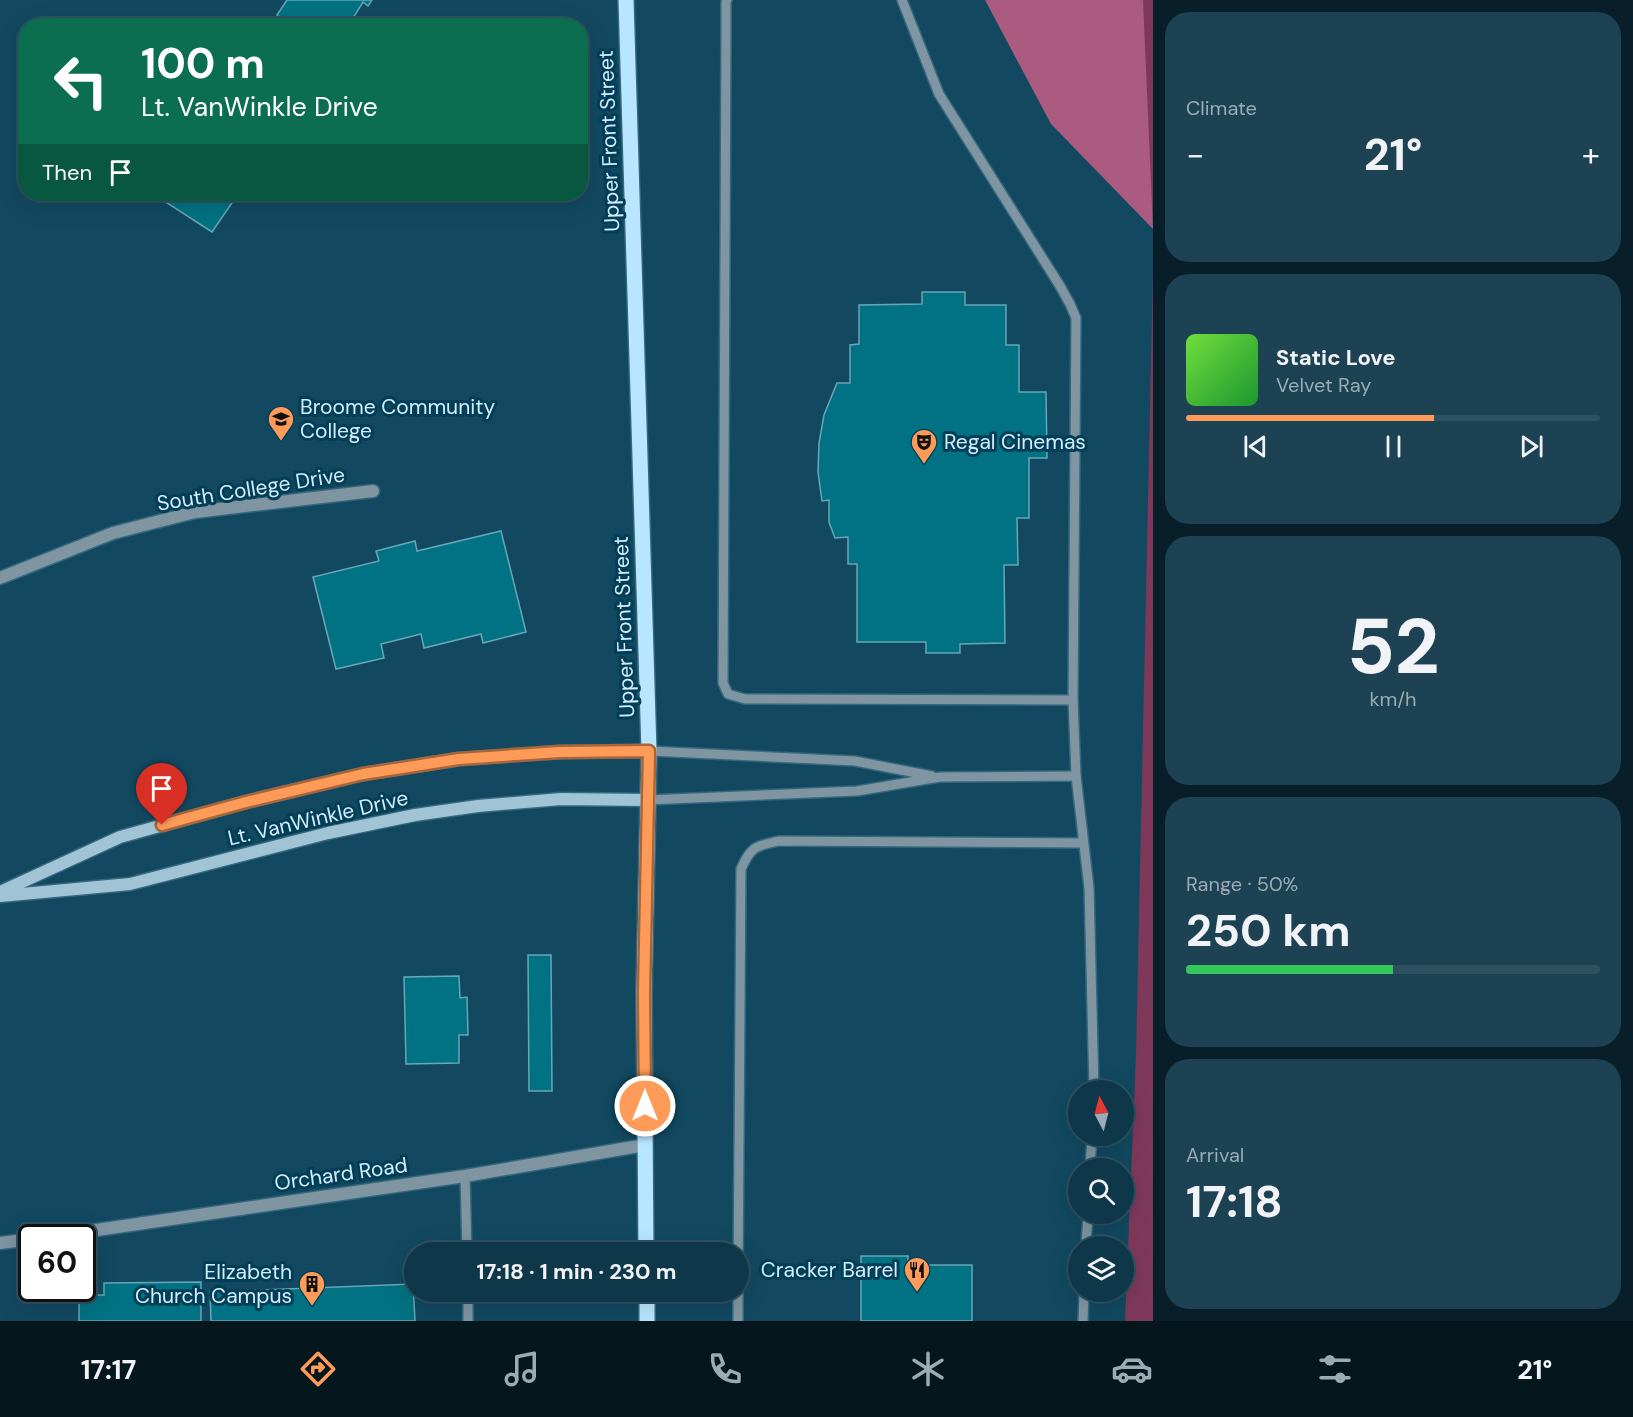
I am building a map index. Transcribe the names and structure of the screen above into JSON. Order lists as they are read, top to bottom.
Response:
{
  "streets": {
    "main road": ["Upper Front Street"],
    "street": ["South College Drive", "Lt. VanWinkle Drive", "Orchard Road"]
  },
  "crossings": [
    ["Upper Front Street", "Lt. VanWinkle Drive"],
    ["Upper Front Street", "Orchard Road"]
  ],
  "places": {
    "school or university": ["Broome Community College"],
    "theatre": ["Regal Cinemas"],
    "restaurant": ["Cracker Barrel"],
    "building": ["Elizabeth Church Campus"]
  },
  "north": "top",
  "page": {
    "tile": [
      "Climate",
      ["52", "km/h"],
      ["Range · 50%", "250 km"],
      ["Arrival", "17:18"]
    ],
    "turn": ["100 m", "Lt. VanWinkle Drive"],
    "heat": ["−", "21°", "+"],
    "then": "Then",
    "song": ["Static Love", "Velvet Ray"],
    "limit": "60",
    "trip": "17:18 · 1 min · 230 m",
    "tabs": ["17:17", "21°"]
  }
}
